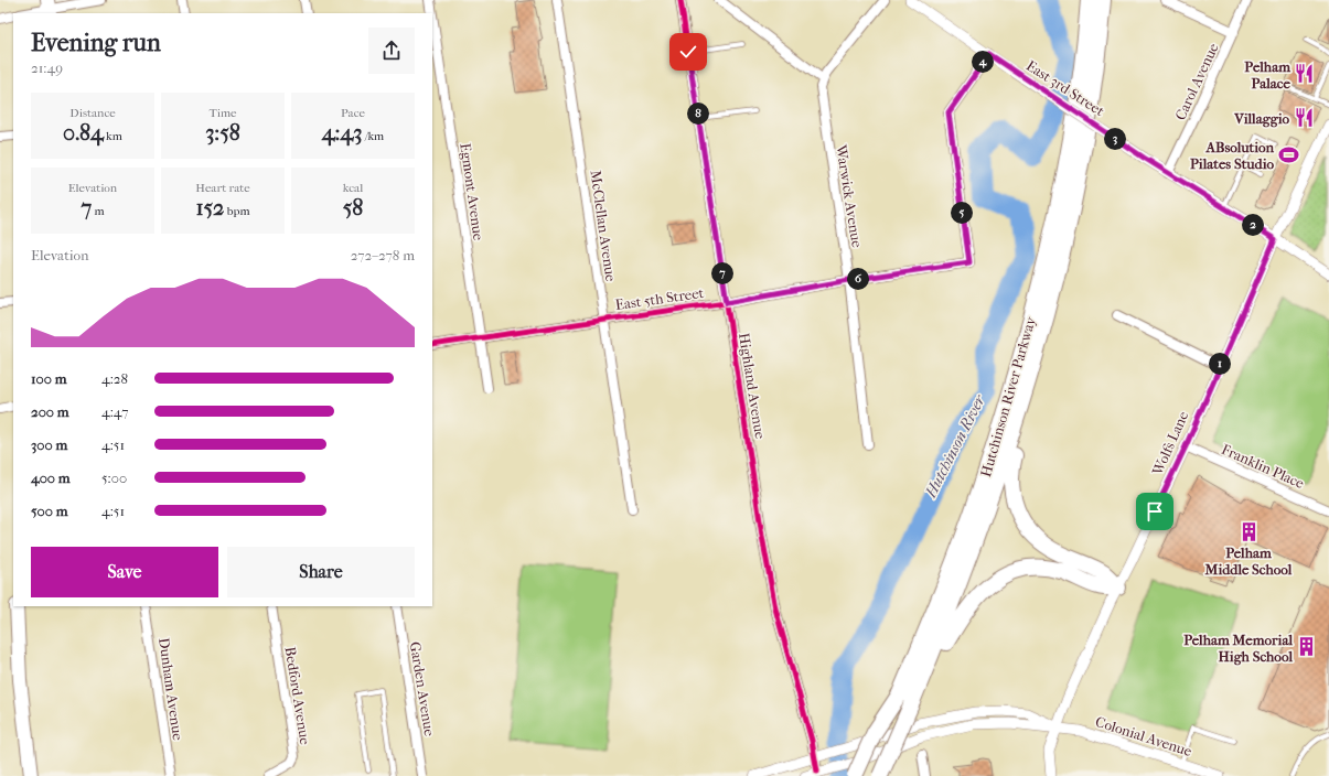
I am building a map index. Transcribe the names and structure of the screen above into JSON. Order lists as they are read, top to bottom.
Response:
{
  "streets": {
    "highway": ["Hutchinson River Parkway"],
    "street": [
      "Carol Avenue",
      "East 3rd Street",
      "Egmont Avenue",
      "Warwick Avenue",
      "McClellan Avenue",
      "East 5th Street",
      "Highland Avenue",
      "Wolfs Lane",
      "Franklin Place",
      "Dunham Avenue",
      "Garden Avenue",
      "Bedford Avenue",
      "Colonial Avenue"
    ]
  },
  "crossings": [
    ["Carol Avenue", "East 3rd Street"],
    ["East 3rd Street", "East 5th Street"],
    ["East 3rd Street", "Wolfs Lane"],
    ["Egmont Avenue", "East 5th Street"],
    ["Warwick Avenue", "East 5th Street"],
    ["McClellan Avenue", "East 5th Street"],
    ["East 5th Street", "Highland Avenue"],
    ["Highland Avenue", "Colonial Avenue"],
    ["Wolfs Lane", "Franklin Place"],
    ["Wolfs Lane", "Colonial Avenue"]
  ],
  "water": ["Hutchinson River"],
  "places": {
    "restaurant": ["Pelham Palace", "Villaggio"],
    "sports": ["ABsolution Pilates Studio"],
    "building": ["Pelham Middle School", "Pelham Memorial High School"]
  },
  "page": {
    "heading": ["Evening run", "21:49"],
    "pins": [
      "4",
      "8",
      "3",
      "5",
      "2",
      "7",
      "6",
      "1"
    ],
    "stats": [
      ["Distance", "0.84 km"],
      ["Time", "3:58"],
      ["Pace", "4:43 /km"],
      ["Elevation", "7 m"],
      ["Heart rate", "152 bpm"],
      ["kcal", "58"]
    ],
    "chart": ["Elevation", "272–278 m"],
    "list": [
      {
        "name": "100 m",
        "note": "4:28"
      },
      {
        "name": "200 m",
        "note": "4:47"
      },
      {
        "name": "300 m",
        "note": "4:51"
      },
      {
        "name": "400 m",
        "note": "5:00"
      },
      {
        "name": "500 m",
        "note": "4:51"
      }
    ],
    "buttons": ["Save", "Share"]
  }
}
